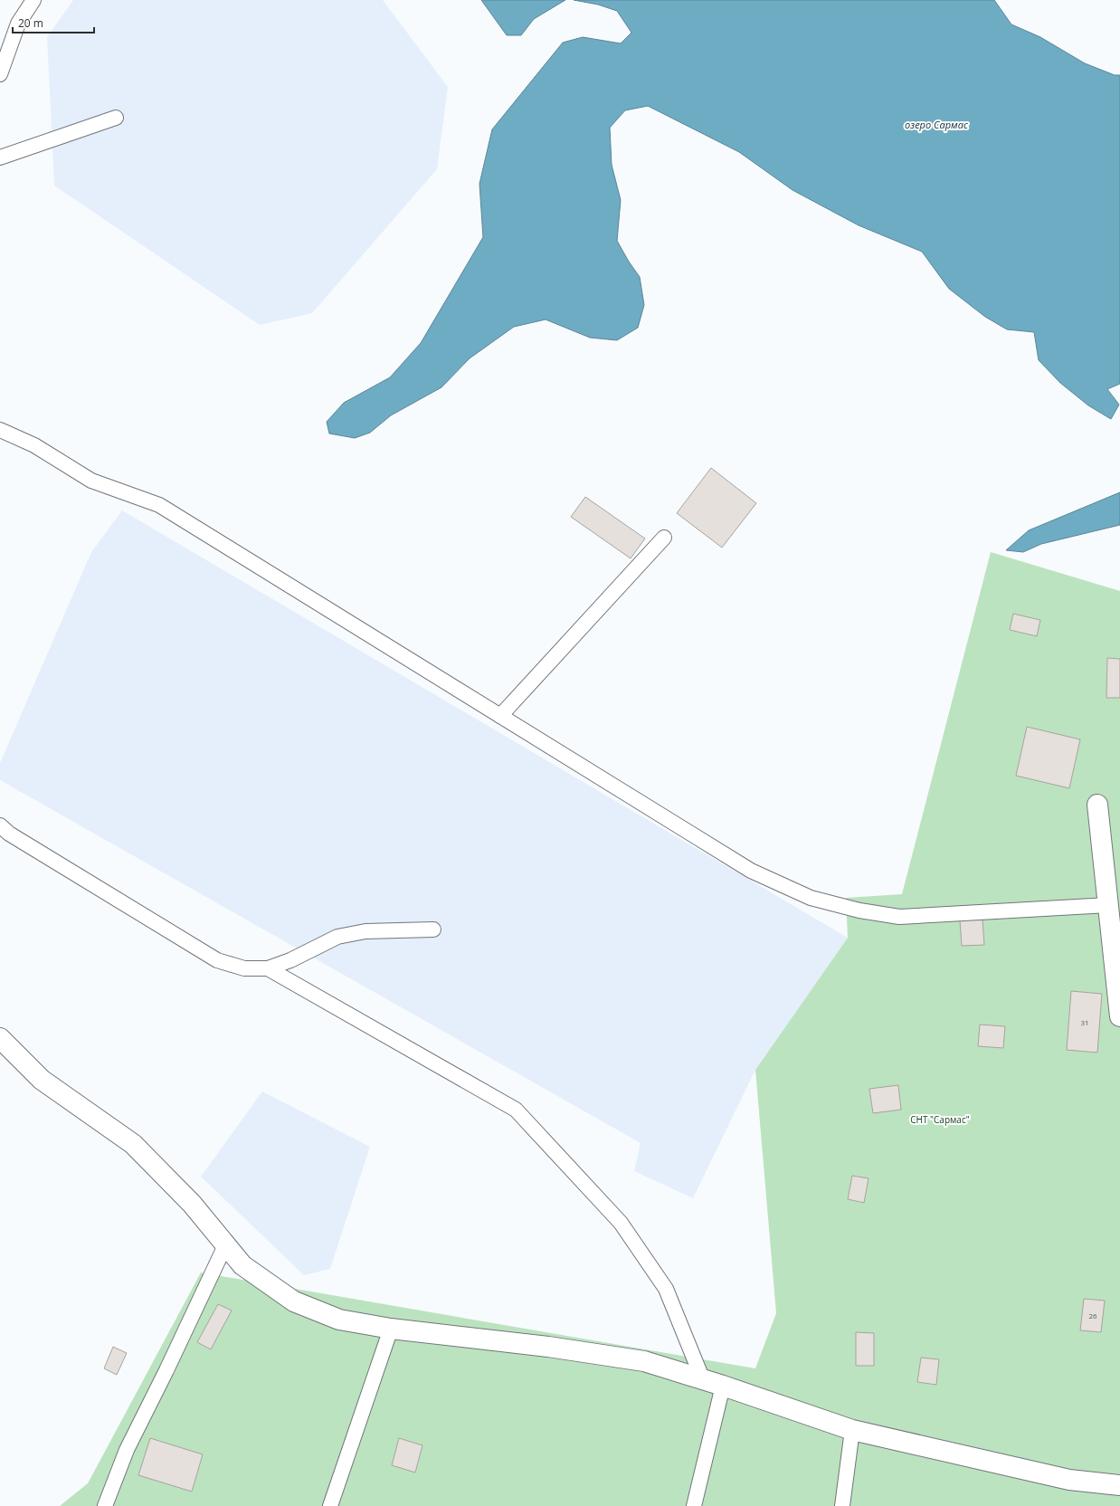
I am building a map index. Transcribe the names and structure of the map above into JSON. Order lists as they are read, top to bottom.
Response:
{
  "water": ["озеро Сармас"],
  "parks": ["СНТ \"Сармас\""],
  "house_numbers": ["31", "26"],
  "scale_bar": "20 m"
}
